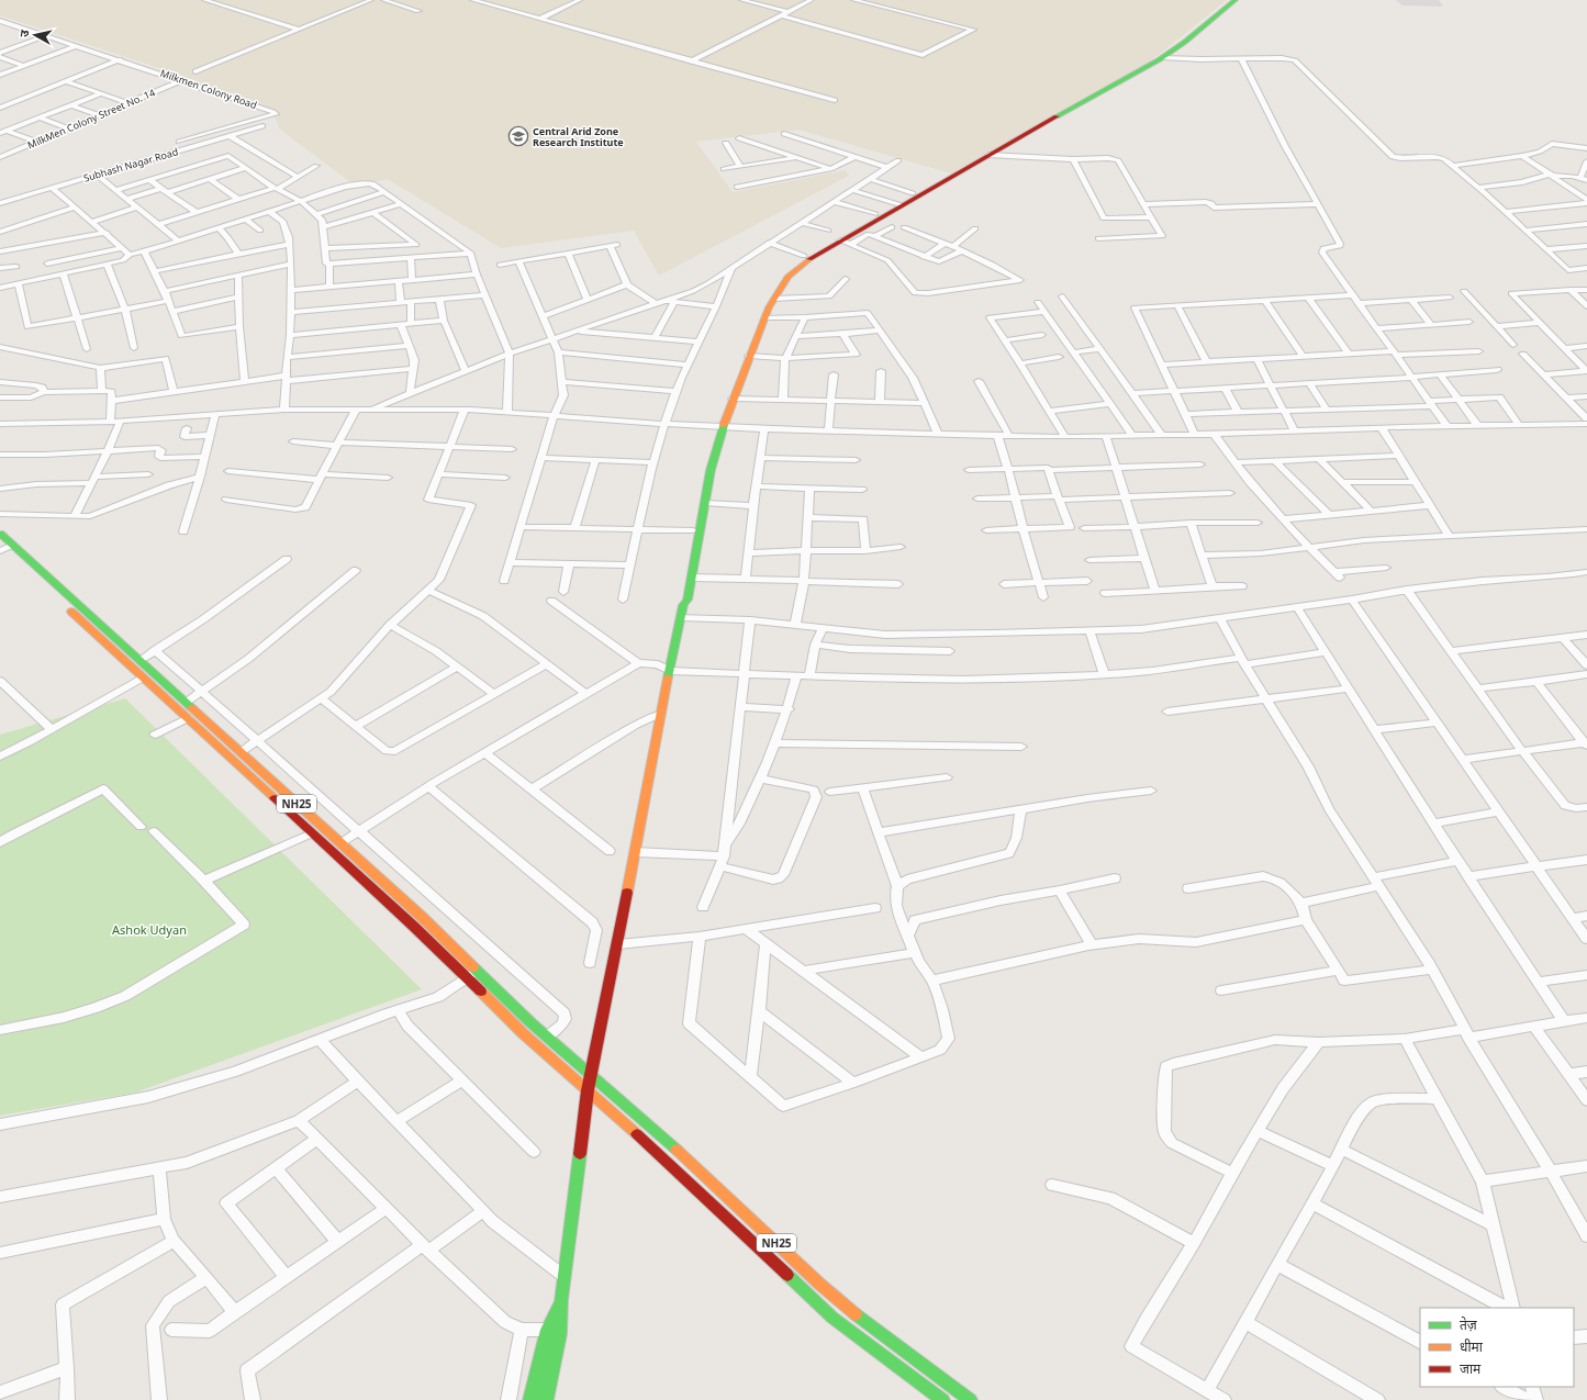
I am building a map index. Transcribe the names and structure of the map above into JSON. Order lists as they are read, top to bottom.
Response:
{
  "streets": {
    "main road": ["NH25"],
    "street": ["Milkmen Colony Road", "MilkMen Colony Street No. 14", "Subhash Nagar Road"]
  },
  "crossings": [
    ["Milkmen Colony Road", "MilkMen Colony Street No. 14"]
  ],
  "parks": ["Ashok Udyan"],
  "places": {
    "school or university": ["Central Arid Zone Research Institute"]
  },
  "legend": ["तेज़", "धीमा", "जाम"],
  "north": "left"
}
